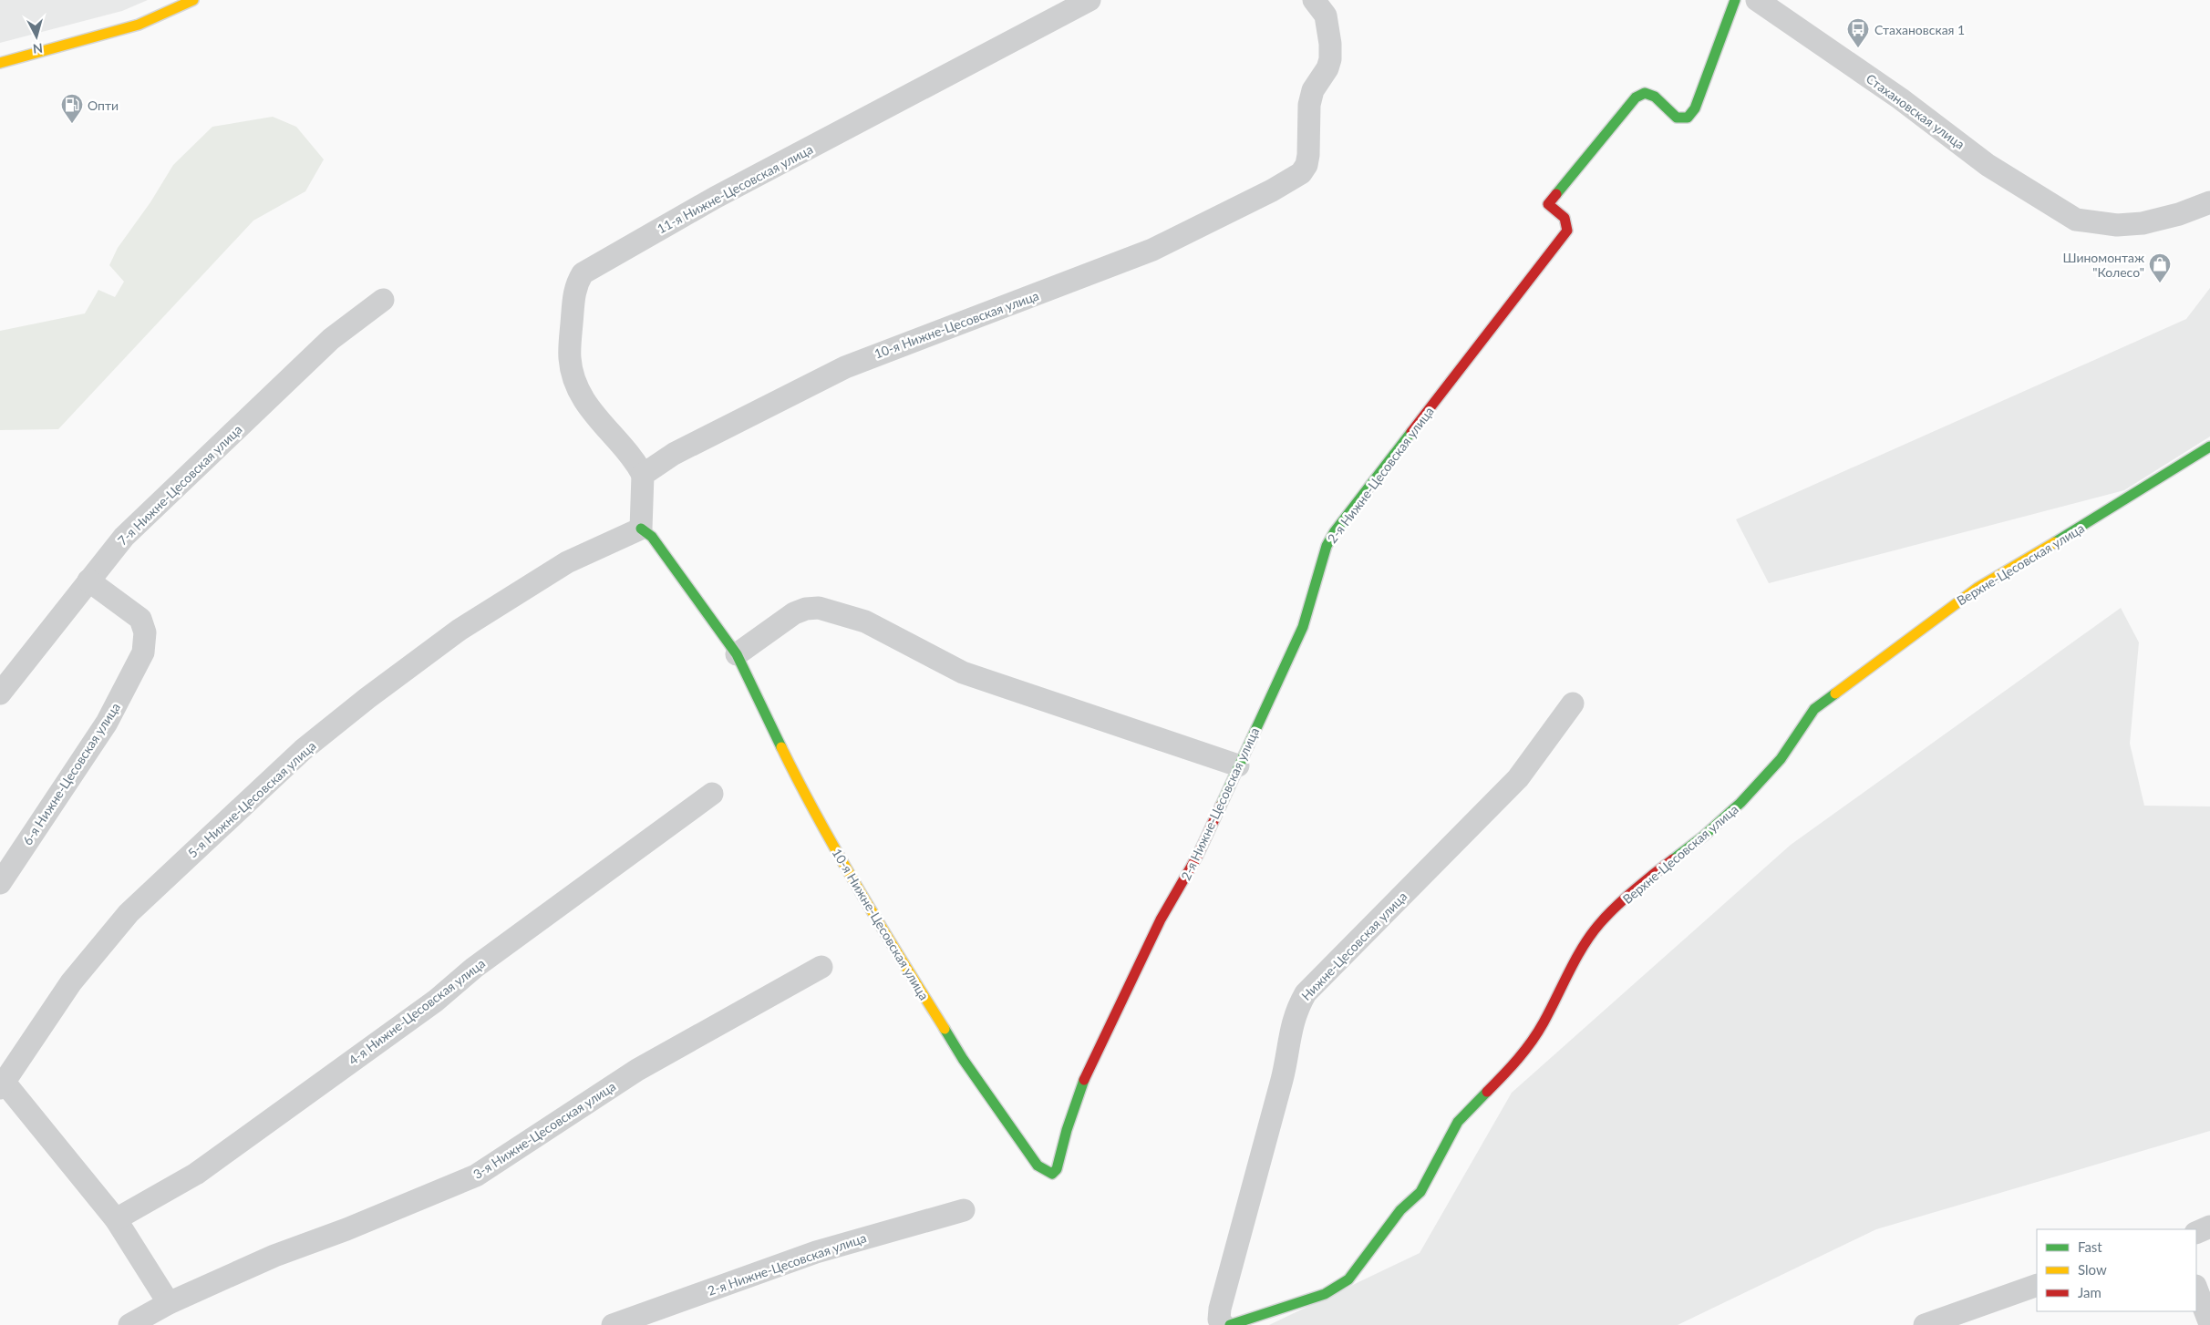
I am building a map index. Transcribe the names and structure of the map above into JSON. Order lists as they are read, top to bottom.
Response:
{
  "streets": {
    "street": [
      "Стахановская улица",
      "11-я Нижне-Цесовская улица",
      "10-я Нижне-Цесовская улица",
      "2-я Нижне-Цесовская улица",
      "7-я Нижне-Цесовская улица",
      "Верхне-Цесовская улица",
      "6-я Нижне-Цесовская улица",
      "5-я Нижне-Цесовская улица",
      "Нижне-Цесовская улица",
      "4-я Нижне-Цесовская улица",
      "3-я Нижне-Цесовская улица"
    ]
  },
  "crossings": [
    ["11-я Нижне-Цесовская улица", "10-я Нижне-Цесовская улица"],
    ["10-я Нижне-Цесовская улица", "2-я Нижне-Цесовская улица"],
    ["10-я Нижне-Цесовская улица", "5-я Нижне-Цесовская улица"],
    ["7-я Нижне-Цесовская улица", "6-я Нижне-Цесовская улица"],
    ["Верхне-Цесовская улица", "Нижне-Цесовская улица"]
  ],
  "places": {
    "bus stop": ["Стахановская 1"],
    "fuel station": ["Опти"],
    "shop": ["Шиномонтаж \"Колесо\""]
  },
  "legend": ["Fast", "Slow", "Jam"],
  "north": "bottom"
}
